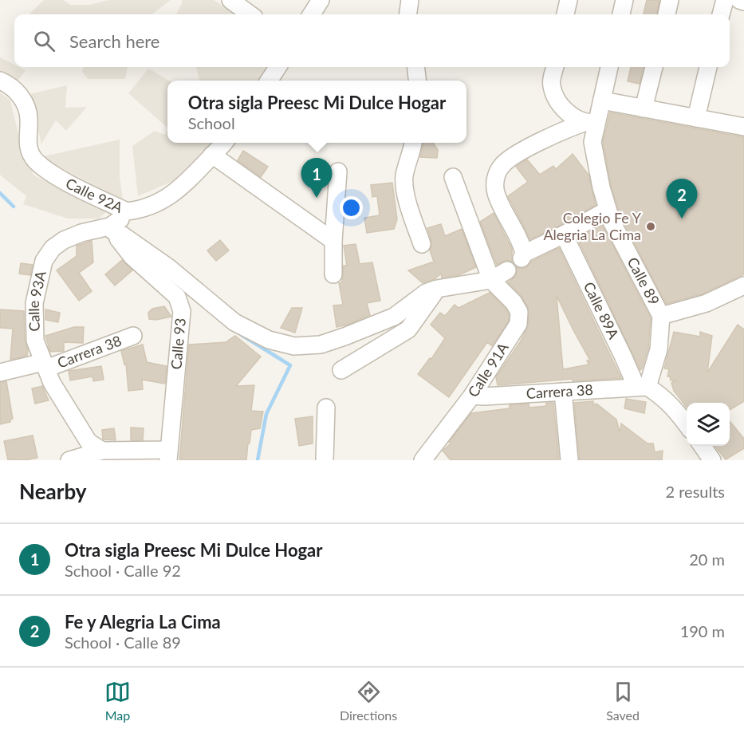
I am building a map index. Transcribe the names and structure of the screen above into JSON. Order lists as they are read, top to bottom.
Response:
{
  "streets": {
    "street": [
      "Calle 92A",
      "Calle 89",
      "Calle 93A",
      "Calle 89A",
      "Calle 93",
      "Carrera 38",
      "Calle 91A"
    ]
  },
  "crossings": [
    ["Calle 89", "Calle 89A"],
    ["Calle 89", "Carrera 38"],
    ["Calle 93A", "Calle 93"],
    ["Calle 93A", "Carrera 38"],
    ["Calle 89A", "Carrera 38"],
    ["Carrera 38", "Calle 91A"]
  ],
  "places": ["Colegio Fe Y Alegria La Cima"],
  "page": {
    "search": "Search here",
    "popup": ["Otra sigla Preesc Mi Dulce Hogar", "School"],
    "pins": ["1", "2"],
    "heading": ["Nearby", "2 results"],
    "list": [
      {
        "mark": "1",
        "name": "Otra sigla Preesc Mi Dulce Hogar",
        "note": "School · Calle 92",
        "value": "20 m"
      },
      {
        "mark": "2",
        "name": "Fe y Alegria La Cima",
        "note": "School · Calle 89",
        "value": "190 m"
      }
    ],
    "nav": ["Map", "Directions", "Saved"]
  }
}
